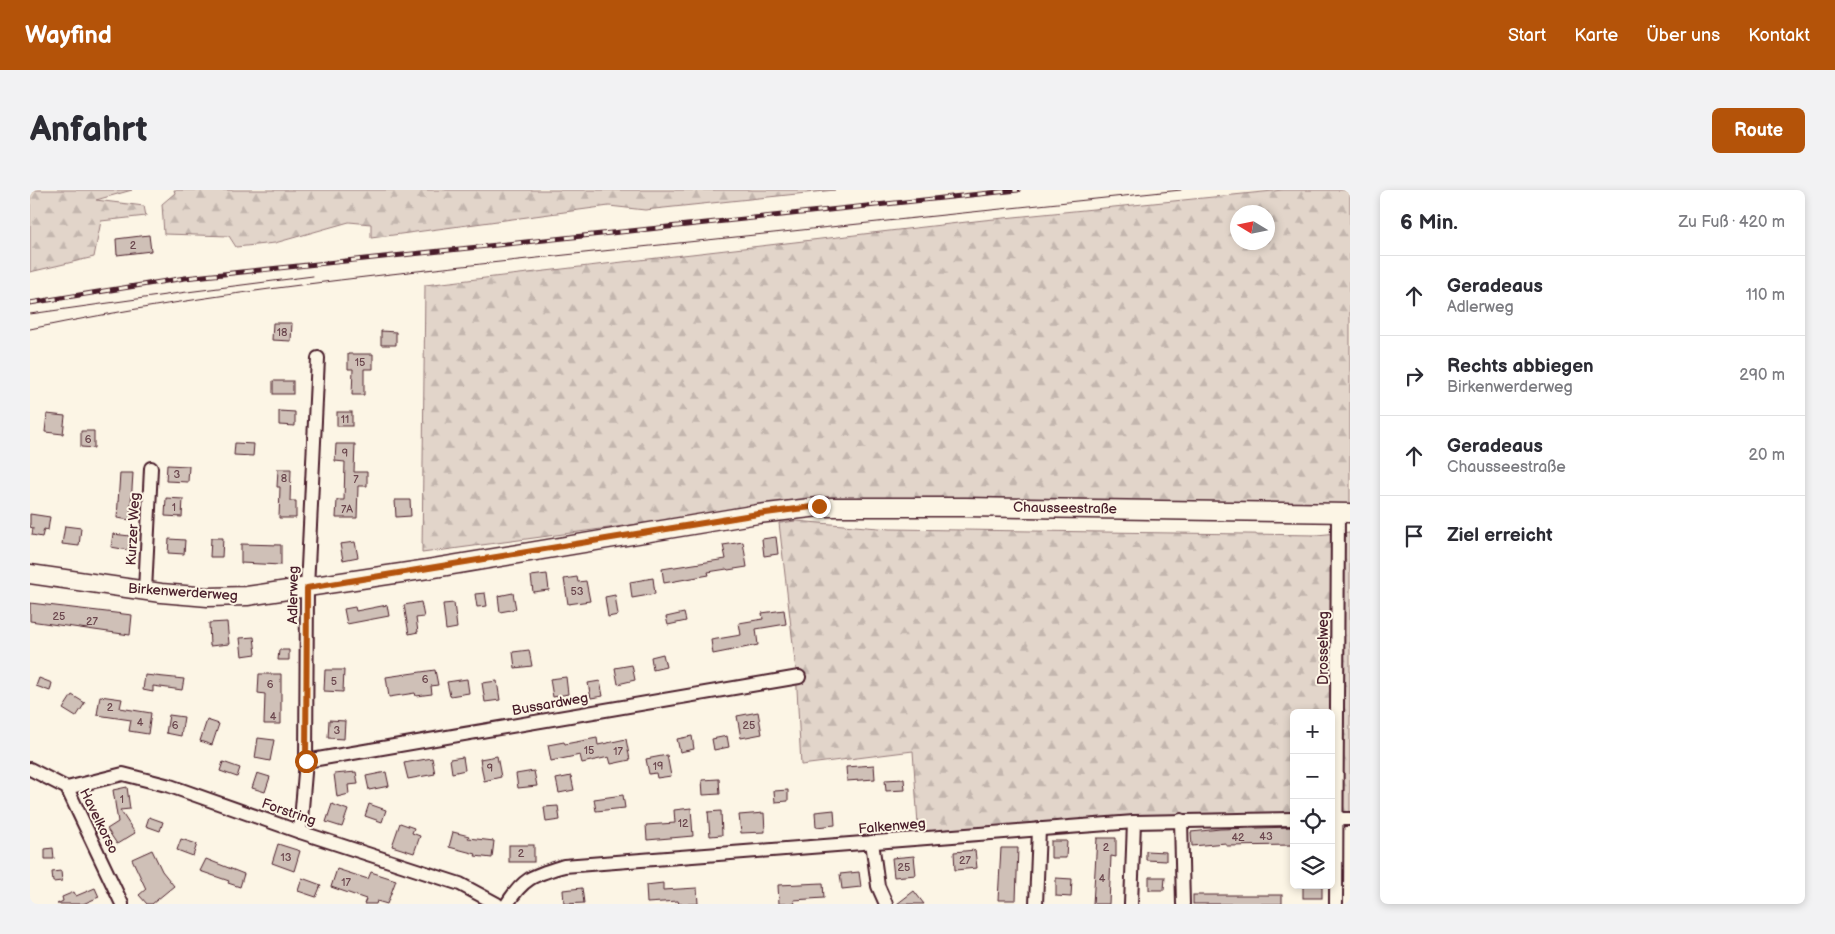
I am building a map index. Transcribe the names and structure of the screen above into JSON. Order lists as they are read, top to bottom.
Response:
{
  "streets": {
    "street": [
      "Chausseestraße",
      "Kurzer Weg",
      "Birkenwerderweg",
      "Adlerweg",
      "Drosselweg",
      "Bussardweg",
      "Forstring",
      "Havelkorso",
      "Falkenweg"
    ]
  },
  "crossings": [
    ["Chausseestraße", "Birkenwerderweg"],
    ["Chausseestraße", "Drosselweg"],
    ["Kurzer Weg", "Birkenwerderweg"],
    ["Birkenwerderweg", "Adlerweg"],
    ["Adlerweg", "Bussardweg"],
    ["Adlerweg", "Forstring"],
    ["Forstring", "Havelkorso"]
  ],
  "house_numbers": [
    "2",
    "18",
    "15",
    "11",
    "6",
    "9",
    "3",
    "8",
    "7",
    "1",
    "7A",
    "53",
    "25",
    "27",
    "6",
    "5",
    "6",
    "2",
    "4",
    "4",
    "6",
    "25",
    "3",
    "15",
    "17",
    "19",
    "9",
    "1",
    "12",
    "43",
    "42",
    "2",
    "2",
    "13",
    "27",
    "25",
    "4",
    "17"
  ],
  "north": "left",
  "page": {
    "header": "Wayfind",
    "nav": [
      "Start",
      "Karte",
      "Über uns",
      "Kontakt"
    ],
    "buttons": "Route",
    "title": "Anfahrt",
    "heading": ["6 Min.", "Zu Fuß · 420 m"],
    "list": [
      ["Geradeaus", "Adlerweg", "110 m"],
      ["Rechts abbiegen", "Birkenwerderweg", "290 m"],
      ["Geradeaus", "Chausseestraße", "20 m"],
      "Ziel erreicht"
    ],
    "map_buttons": ["+", "−"]
  }
}
